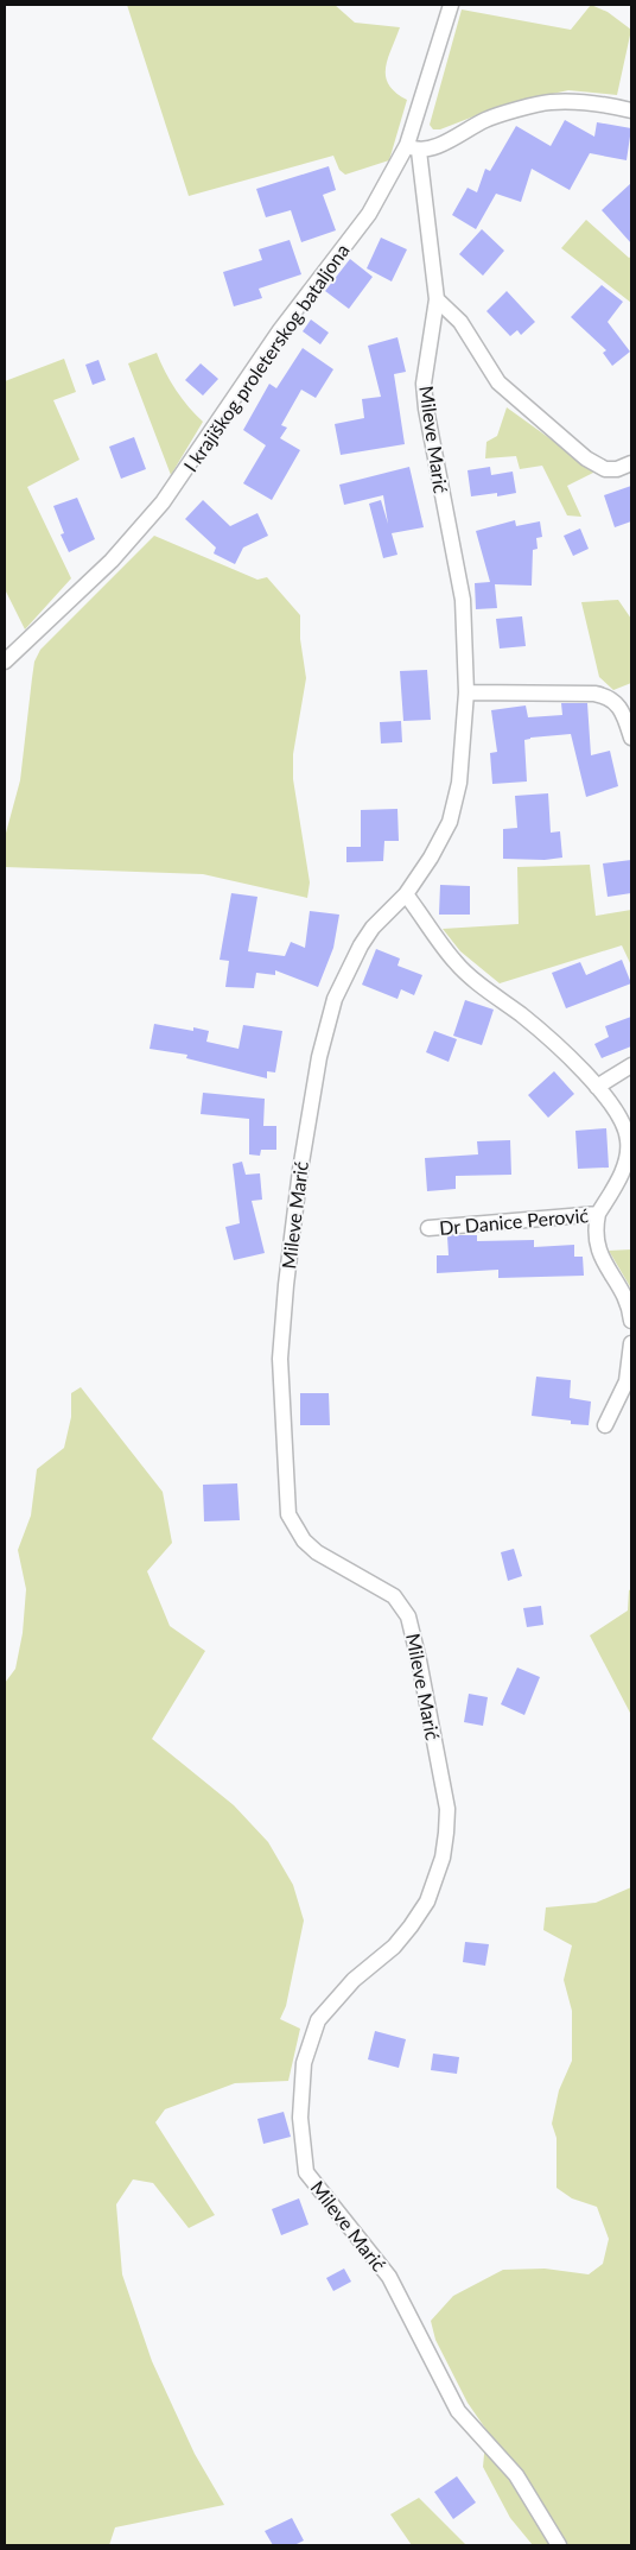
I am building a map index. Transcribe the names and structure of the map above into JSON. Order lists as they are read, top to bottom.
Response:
{
  "streets": {
    "street": ["I krajiškog proleterskog bataljona", "Mileve Marić", "Dr Danice Perović"]
  },
  "crossings": [
    ["I krajiškog proleterskog bataljona", "Mileve Marić"],
    ["Mileve Marić", "Dr Danice Perović"]
  ]
}
